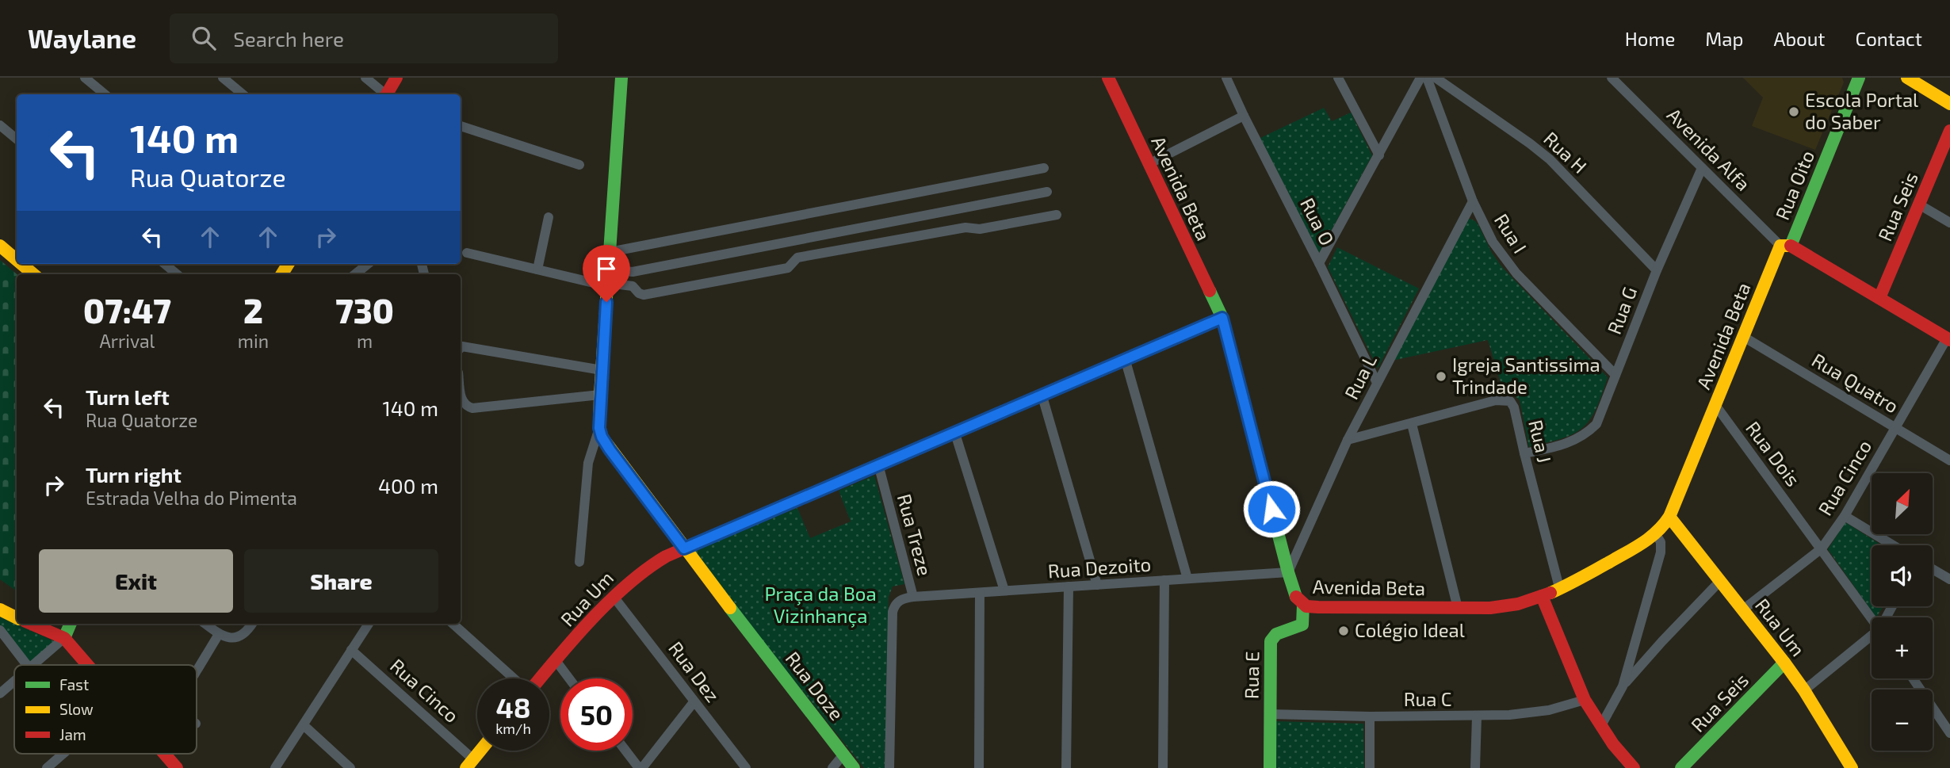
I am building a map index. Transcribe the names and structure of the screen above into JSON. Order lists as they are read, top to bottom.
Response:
{
  "streets": {
    "street": [
      "Avenida Alfa",
      "Rua H",
      "Rua Oito",
      "Avenida Beta",
      "Rua Seis",
      "Rua O",
      "Rua I",
      "Rua G",
      "Rua L",
      "Rua Quatro",
      "Rua J",
      "Rua Dois",
      "Rua Cinco",
      "Rua Treze",
      "Rua Dezoito",
      "Rua Um",
      "Rua Dez",
      "Rua E",
      "Rua Doze",
      "Rua C"
    ]
  },
  "crossings": [
    ["Avenida Alfa", "Rua Oito"],
    ["Avenida Alfa", "Avenida Beta"],
    ["Avenida Alfa", "Rua G"],
    ["Rua H", "Rua G"],
    ["Rua Oito", "Avenida Beta"],
    ["Avenida Beta", "Rua L"],
    ["Avenida Beta", "Rua Quatro"],
    ["Avenida Beta", "Rua J"],
    ["Avenida Beta", "Rua Dois"],
    ["Avenida Beta", "Rua Dezoito"],
    ["Avenida Beta", "Rua Um"],
    ["Avenida Beta", "Rua E"],
    ["Rua Seis", "Rua Um"],
    ["Rua O", "Rua L"],
    ["Rua I", "Rua G"],
    ["Rua I", "Rua L"],
    ["Rua G", "Rua J"],
    ["Rua L", "Rua J"],
    ["Rua L", "Rua Dezoito"],
    ["Rua Quatro", "Rua Cinco"],
    ["Rua Dois", "Rua Cinco"],
    ["Rua Cinco", "Rua Um"],
    ["Rua Treze", "Rua Dezoito"],
    ["Rua Treze", "Rua Um"],
    ["Rua Um", "Rua Dez"],
    ["Rua Um", "Rua Doze"],
    ["Rua E", "Rua C"]
  ],
  "parks": ["Praça da Boa Vizinhança"],
  "places": ["Escola Portal do Saber", "Igreja Santissima Trindade", "Colégio Ideal"],
  "legend": ["Fast", "Slow", "Jam"],
  "north": "top right",
  "page": {
    "header": "Waylane",
    "search": "Search here",
    "nav": [
      "Home",
      "Map",
      "About",
      "Contact"
    ],
    "turn": ["140 m", "Rua Quatorze"],
    "eta": [
      "07:47",
      "Arrival",
      "2",
      "min",
      "730",
      "m"
    ],
    "list": [
      {
        "name": "Turn left",
        "note": "Rua Quatorze",
        "value": "140 m"
      },
      {
        "name": "Turn right",
        "note": "Estrada Velha do Pimenta",
        "value": "400 m"
      }
    ],
    "map_buttons": ["+", "−"],
    "buttons": ["Exit", "Share"],
    "speed": "48 km/h",
    "limit": "50"
  }
}
